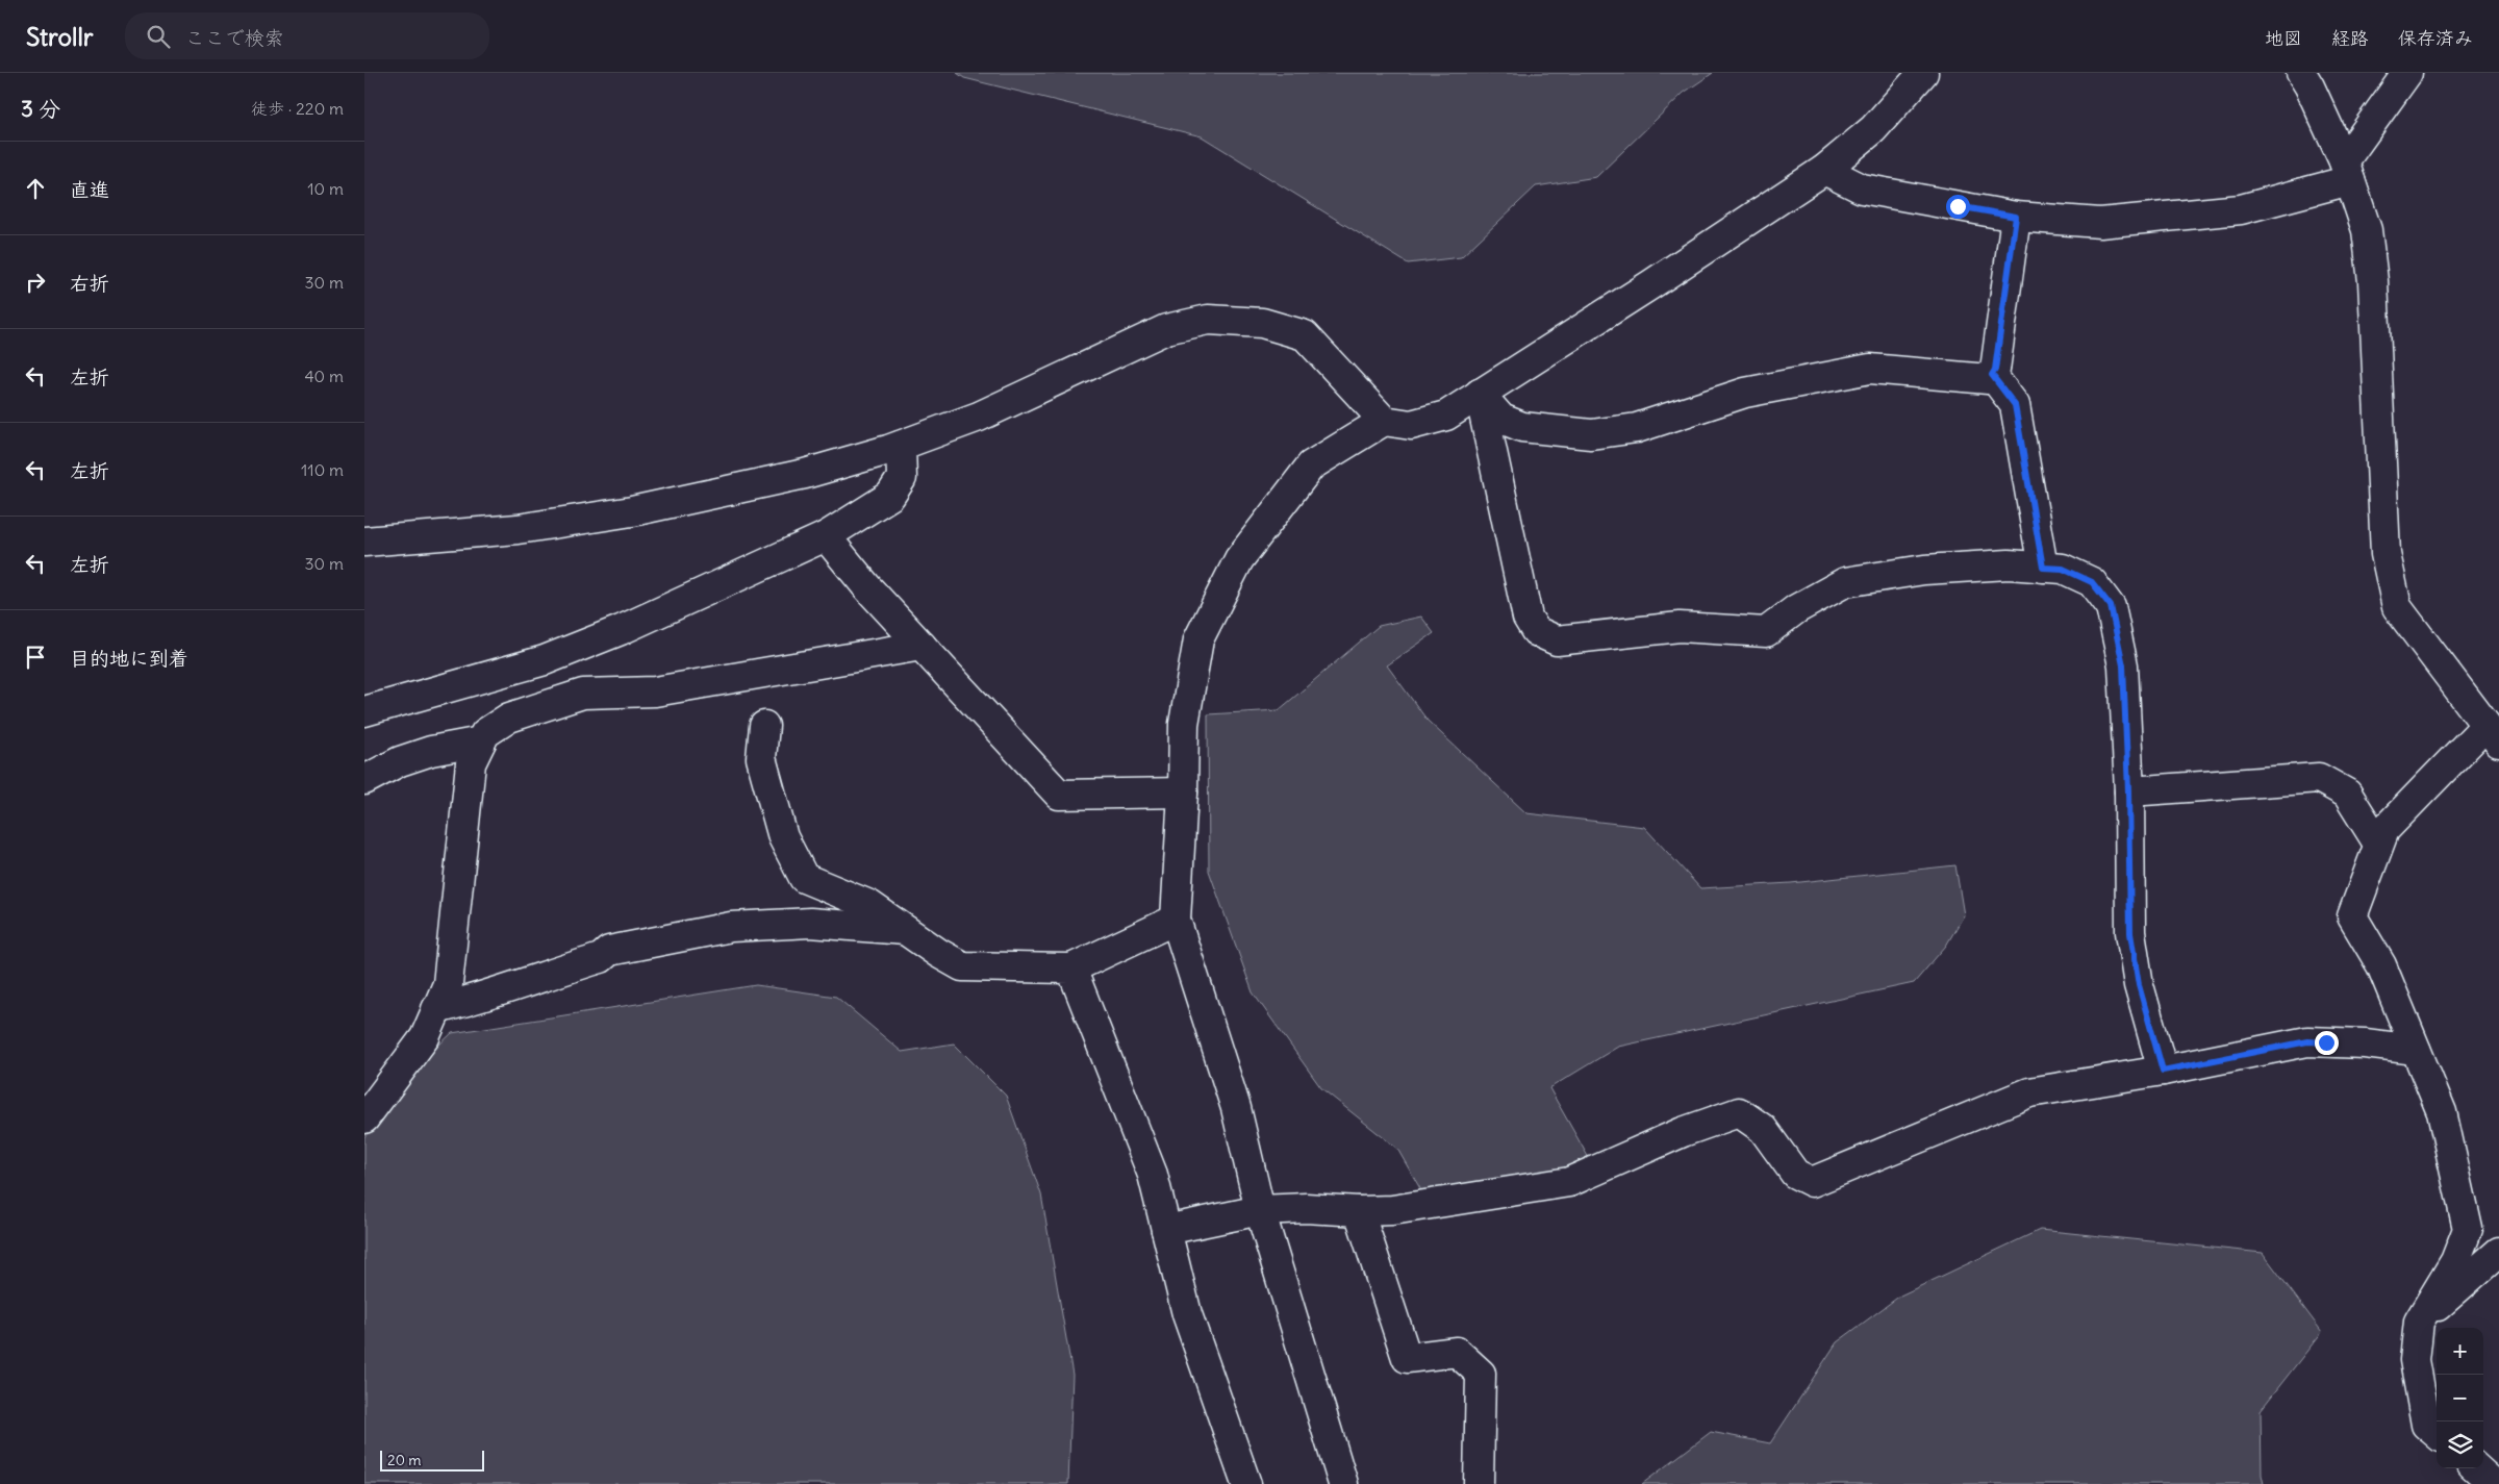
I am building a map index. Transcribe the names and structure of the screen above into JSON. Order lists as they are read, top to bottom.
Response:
{
  "scale_bar": "20 m",
  "page": {
    "header": "Strollr",
    "search": "ここで検索",
    "nav": ["地図", "経路", "保存済み"],
    "heading": ["3 分", "徒歩 · 220 m"],
    "list": [
      ["直進", "10 m"],
      ["右折", "30 m"],
      ["左折", "40 m"],
      ["左折", "110 m"],
      ["左折", "30 m"],
      "目的地に到着"
    ],
    "map_buttons": ["+", "−"],
    "scale": "20 m"
  }
}
